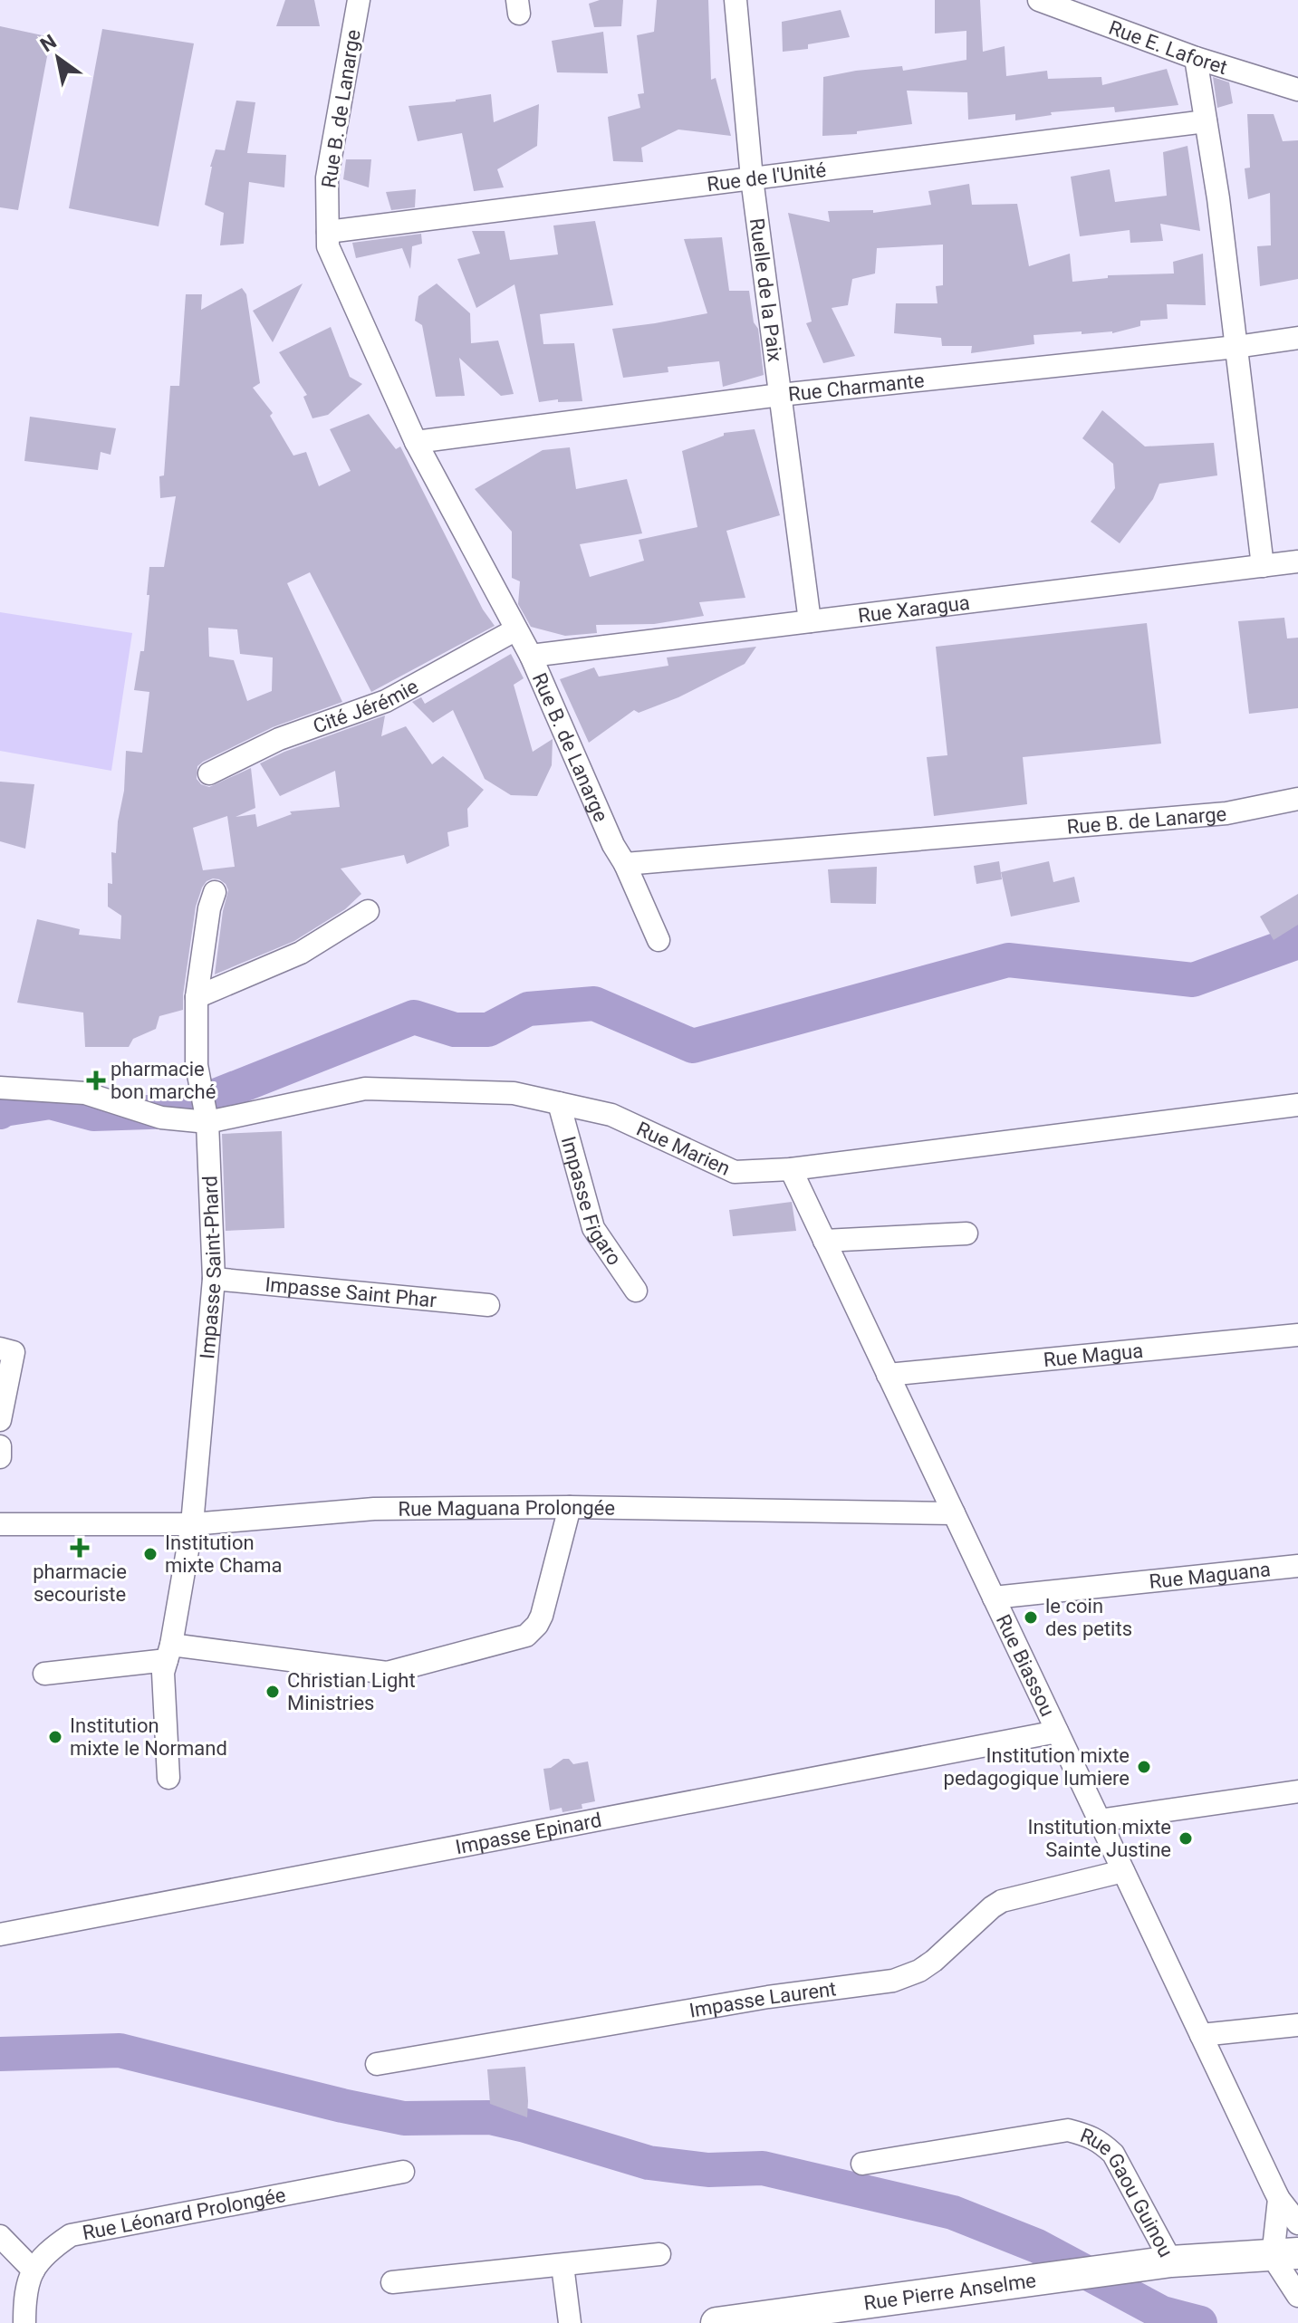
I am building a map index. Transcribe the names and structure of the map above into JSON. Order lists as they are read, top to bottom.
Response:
{
  "streets": {
    "street": [
      "Rue E. Laforet",
      "Rue B. de Lanarge",
      "Rue de l'Unité",
      "Ruelle de la Paix",
      "Rue Charmante",
      "Rue Xaragua",
      "Cité Jérémie",
      "Rue Marien",
      "Impasse Figaro",
      "Impasse Saint-Phard",
      "Impasse Saint Phar",
      "Rue Magua",
      "Rue Maguana Prolongée",
      "Rue Maguana",
      "Rue Biassou",
      "Impasse Epinard",
      "Impasse Laurent",
      "Rue Gaou Guinou",
      "Rue Léonard Prolongée",
      "Rue Pierre Anselme"
    ]
  },
  "crossings": [
    ["Rue B. de Lanarge", "Rue de l'Unité"],
    ["Rue B. de Lanarge", "Rue Charmante"],
    ["Rue B. de Lanarge", "Rue Xaragua"],
    ["Rue B. de Lanarge", "Cité Jérémie"],
    ["Rue de l'Unité", "Ruelle de la Paix"],
    ["Ruelle de la Paix", "Rue Charmante"],
    ["Ruelle de la Paix", "Rue Xaragua"],
    ["Rue Marien", "Impasse Figaro"],
    ["Rue Marien", "Impasse Saint-Phard"],
    ["Rue Marien", "Rue Biassou"],
    ["Impasse Saint-Phard", "Impasse Saint Phar"],
    ["Impasse Saint-Phard", "Rue Maguana Prolongée"],
    ["Rue Magua", "Rue Biassou"],
    ["Rue Maguana Prolongée", "Rue Biassou"],
    ["Rue Maguana", "Rue Biassou"],
    ["Rue Biassou", "Impasse Epinard"],
    ["Rue Biassou", "Impasse Laurent"],
    ["Rue Gaou Guinou", "Rue Pierre Anselme"]
  ],
  "places": {
    "health": ["pharmacie bon marché", "pharmacie secouriste"],
    "other": [
      "Institution mixte Chama",
      "le coin des petits",
      "Christian Light Ministries",
      "Institution mixte le Normand",
      "Institution mixte pedagogique lumiere",
      "Institution mixte Sainte Justine"
    ]
  },
  "north": "top left"
}
